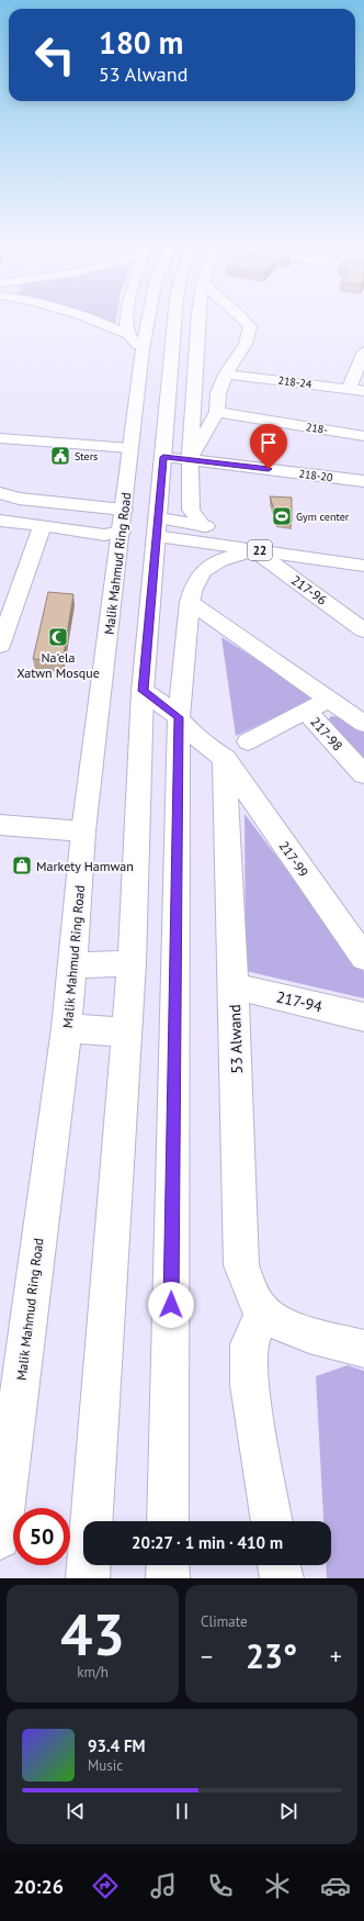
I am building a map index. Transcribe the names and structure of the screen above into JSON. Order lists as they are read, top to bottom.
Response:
{
  "streets": {
    "main road": [
      "218-24",
      "218-",
      "218-20",
      "22",
      "Malik Mahmud Ring Road",
      "217-96",
      "217-98",
      "217-99",
      "217-94",
      "53 Alwand"
    ]
  },
  "crossings": [
    ["22", "217-96"],
    ["217-99", "53 Alwand"],
    ["217-94", "53 Alwand"]
  ],
  "places": {
    "public building": ["Sters"],
    "sports": ["Gym center"],
    "mosque": ["Na'ela Xatwn Mosque"],
    "shop": ["Markety Hamwan"]
  },
  "page": {
    "turn": ["180 m", "53 Alwand"],
    "limit": "50",
    "trip": "20:27 · 1 min · 410 m",
    "tile": [
      ["43", "km/h"],
      "Climate"
    ],
    "heat": ["−", "23°", "+"],
    "song": ["93.4 FM", "Music"],
    "tabs": "20:26"
  }
}
